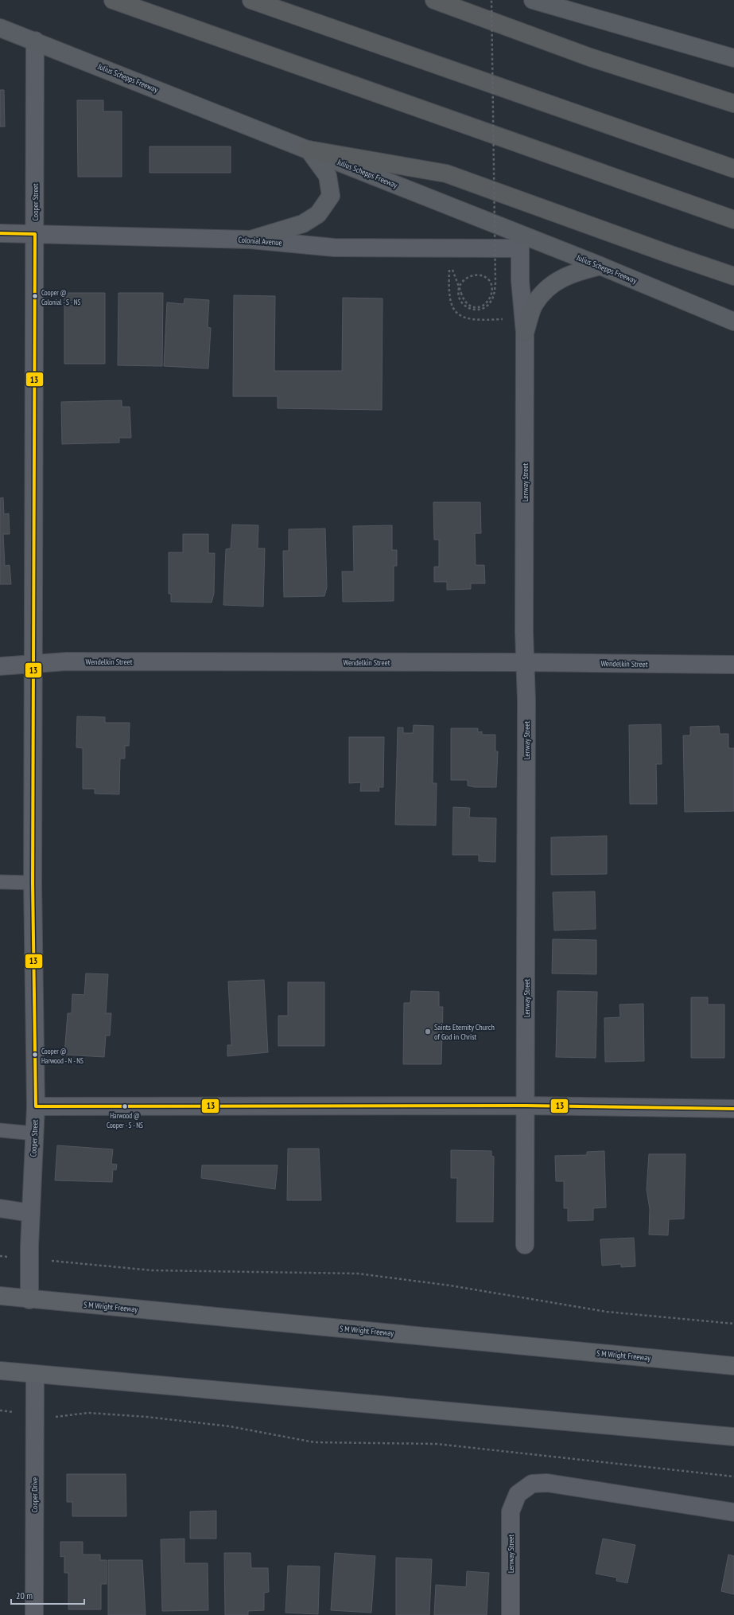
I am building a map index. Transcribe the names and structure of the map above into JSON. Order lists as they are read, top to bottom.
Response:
{
  "streets": {
    "main road": ["Julius Schepps Freeway", "S M Wright Freeway"],
    "street": [
      "Cooper Street",
      "Colonial Avenue",
      "Lenway Street",
      "Wendelkin Street",
      "Cooper Drive"
    ]
  },
  "crossings": [
    ["Julius Schepps Freeway", "Cooper Street"],
    ["Julius Schepps Freeway", "Colonial Avenue"],
    ["Julius Schepps Freeway", "Lenway Street"],
    ["Cooper Street", "Colonial Avenue"],
    ["Cooper Street", "Wendelkin Street"],
    ["Cooper Street", "S M Wright Freeway"],
    ["Colonial Avenue", "Lenway Street"],
    ["Lenway Street", "Wendelkin Street"]
  ],
  "places": [
    "Cooper @ Colonial - S - NS",
    "Saints Eternity Church of God in Christ",
    "Cooper @ Harwood - N - NS",
    "Harwood @ Cooper - S - NS"
  ],
  "lines": ["transit line 13"],
  "scale_bar": "20 m"
}
